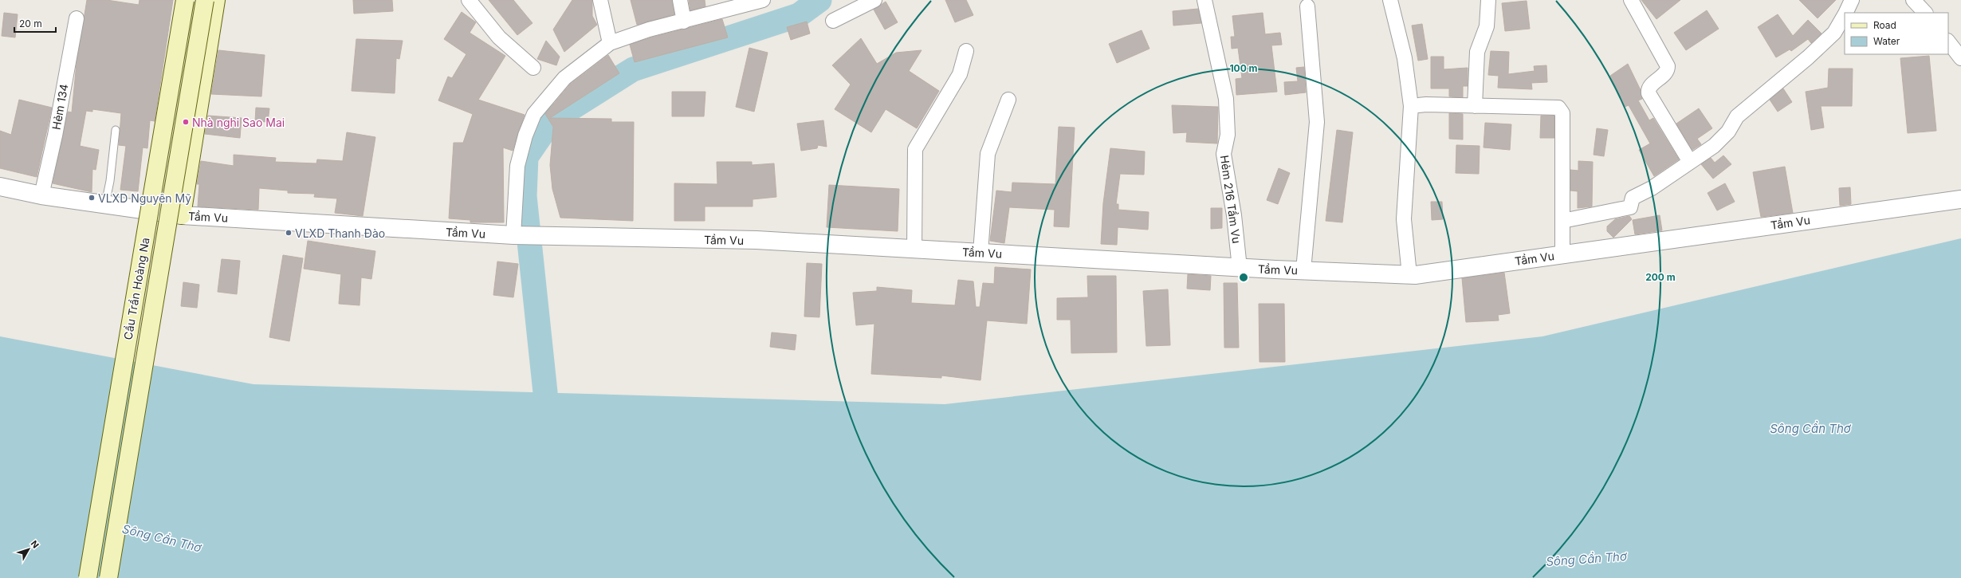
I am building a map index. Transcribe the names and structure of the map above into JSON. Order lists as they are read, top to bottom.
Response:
{
  "streets": {
    "main road": ["Cầu Trần Hoàng Na"],
    "street": ["Hẻm 134", "Hẻm 216 Tầm Vu", "Tầm Vu"]
  },
  "crossings": [
    ["Hẻm 134", "Tầm Vu"],
    ["Hẻm 216 Tầm Vu", "Tầm Vu"]
  ],
  "water": ["Sông Cần Thơ"],
  "places": ["Nhà nghỉ Sao Mai", "VLXD Nguyên Mỹ", "VLXD Thanh Đào"],
  "legend": ["Road", "Water"],
  "scale_bar": "20 m",
  "north": "top right",
  "rings": ["100 m", "200 m"]
}
